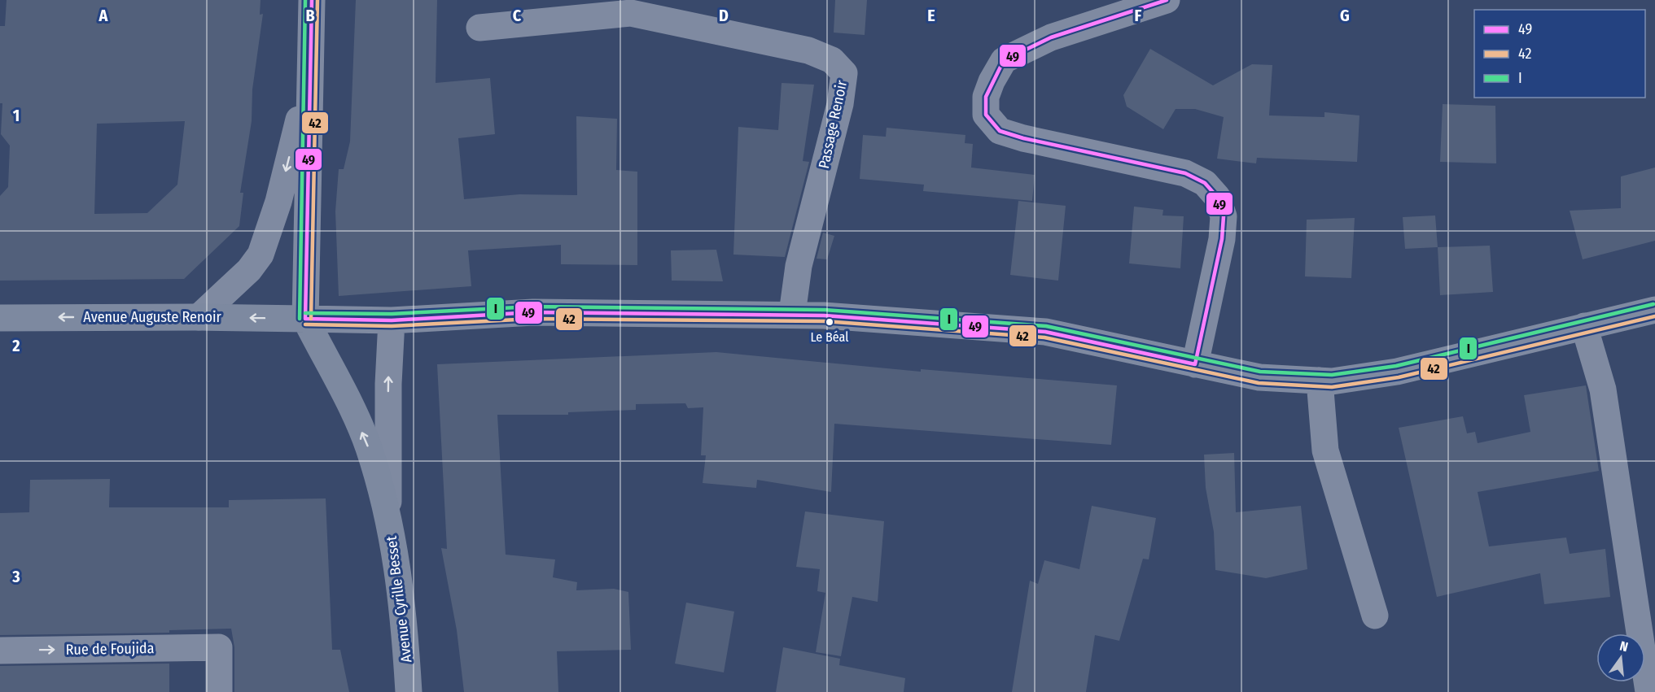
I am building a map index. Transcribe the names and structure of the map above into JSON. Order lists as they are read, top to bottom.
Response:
{
  "streets": {
    "main road": ["Avenue Auguste Renoir", "Avenue Cyrille Besset"],
    "street": ["Passage Renoir", "Rue de Foujida"]
  },
  "crossings": [
    ["Avenue Auguste Renoir", "Avenue Cyrille Besset"]
  ],
  "one_way": ["Avenue Auguste Renoir", "Avenue Cyrille Besset", "Rue de Foujida"],
  "places": ["Le Béal"],
  "lines": ["transit line 49", "transit line 42", "transit line I"],
  "legend": ["49", "42", "I"],
  "north": "top",
  "grid": {
    "columns": [
      "A",
      "B",
      "C",
      "D",
      "E",
      "F",
      "G"
    ],
    "rows": ["1", "2", "3"]
  }
}
